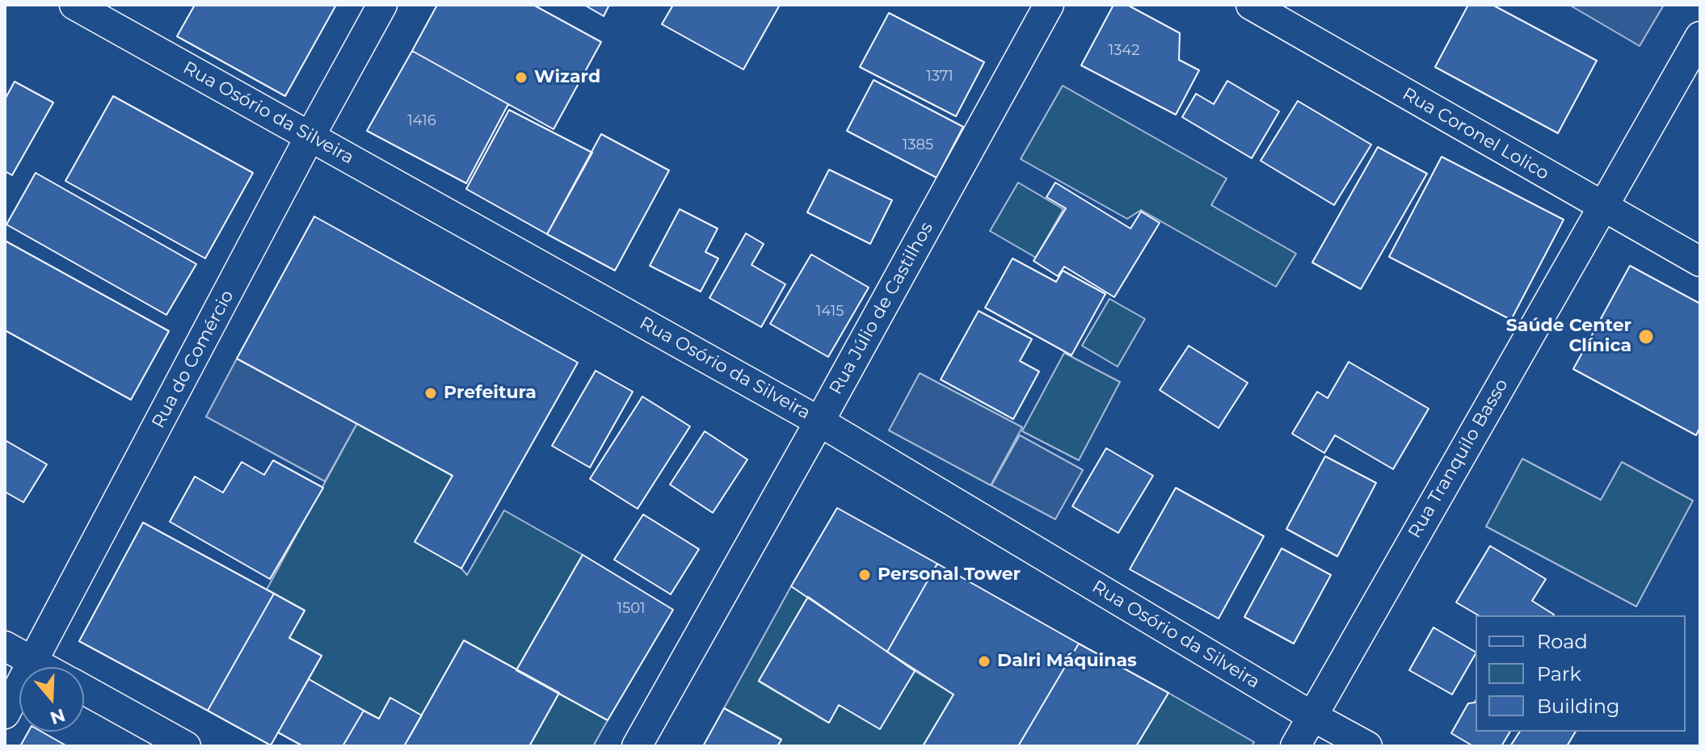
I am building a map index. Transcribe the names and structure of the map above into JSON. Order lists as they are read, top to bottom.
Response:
{
  "streets": {
    "street": [
      "Rua Osório da Silveira",
      "Rua Coronel Lolico",
      "Rua Júlio de Castilhos",
      "Rua do Comércio",
      "Rua Tranquilo Basso"
    ]
  },
  "crossings": [
    ["Rua Osório da Silveira", "Rua Júlio de Castilhos"],
    ["Rua Osório da Silveira", "Rua do Comércio"],
    ["Rua Osório da Silveira", "Rua Tranquilo Basso"],
    ["Rua Coronel Lolico", "Rua Tranquilo Basso"]
  ],
  "places": [
    "Wizard",
    "Saúde Center Clínica",
    "Prefeitura",
    "Personal Tower",
    "Dalri Máquinas"
  ],
  "house_numbers": [
    "1342",
    "1371",
    "1416",
    "1385",
    "1415",
    "1501"
  ],
  "legend": ["Road", "Park", "Building"],
  "north": "bottom"
}
